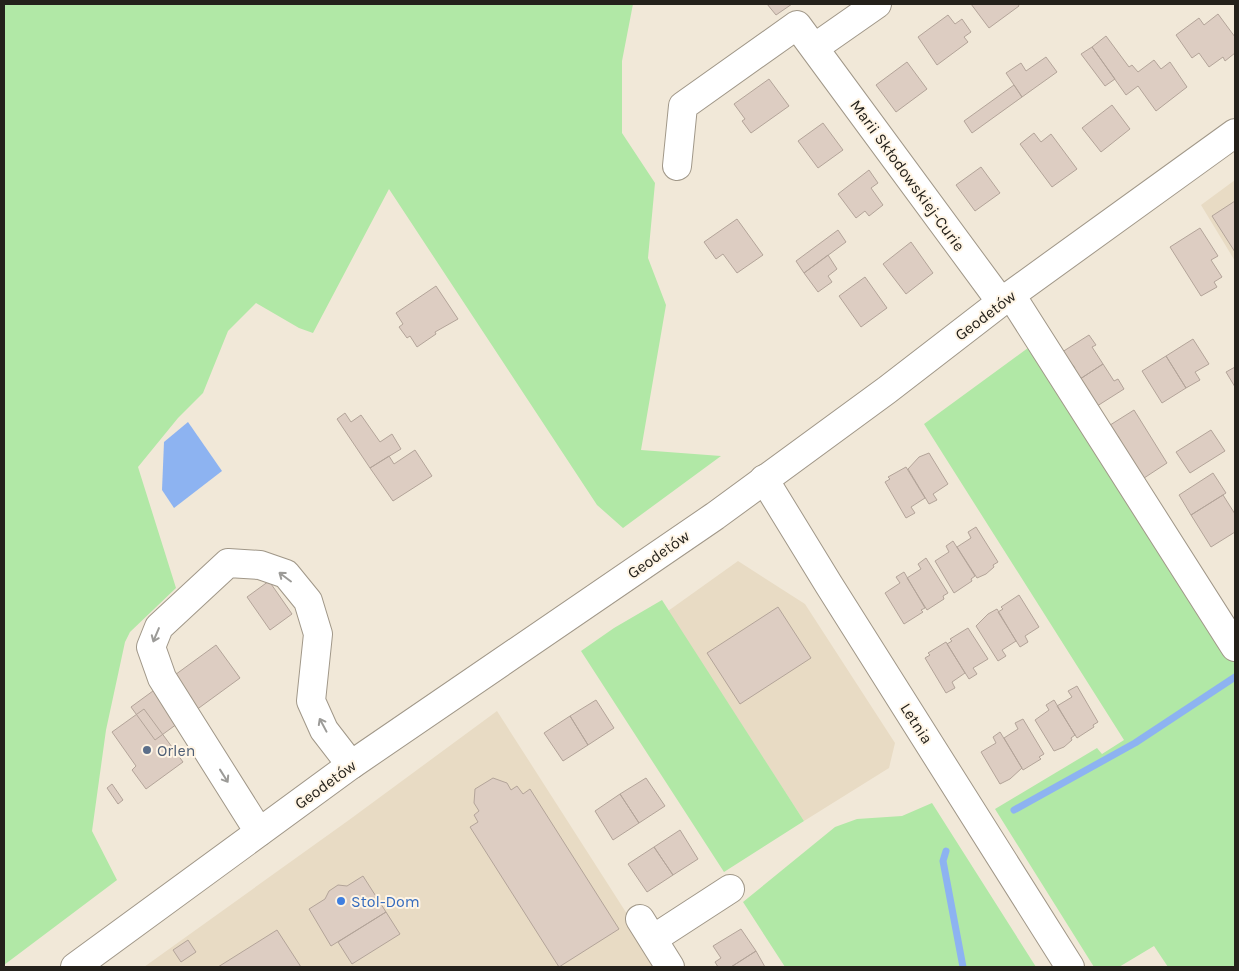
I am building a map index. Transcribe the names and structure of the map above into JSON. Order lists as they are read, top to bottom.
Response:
{
  "streets": {
    "main road": ["Marii Skłodowskiej-Curie", "Geodetów", "Letnia"]
  },
  "crossings": [
    ["Marii Skłodowskiej-Curie", "Geodetów"],
    ["Geodetów", "Letnia"]
  ],
  "places": ["Orlen", "Stol-Dom"]
}
